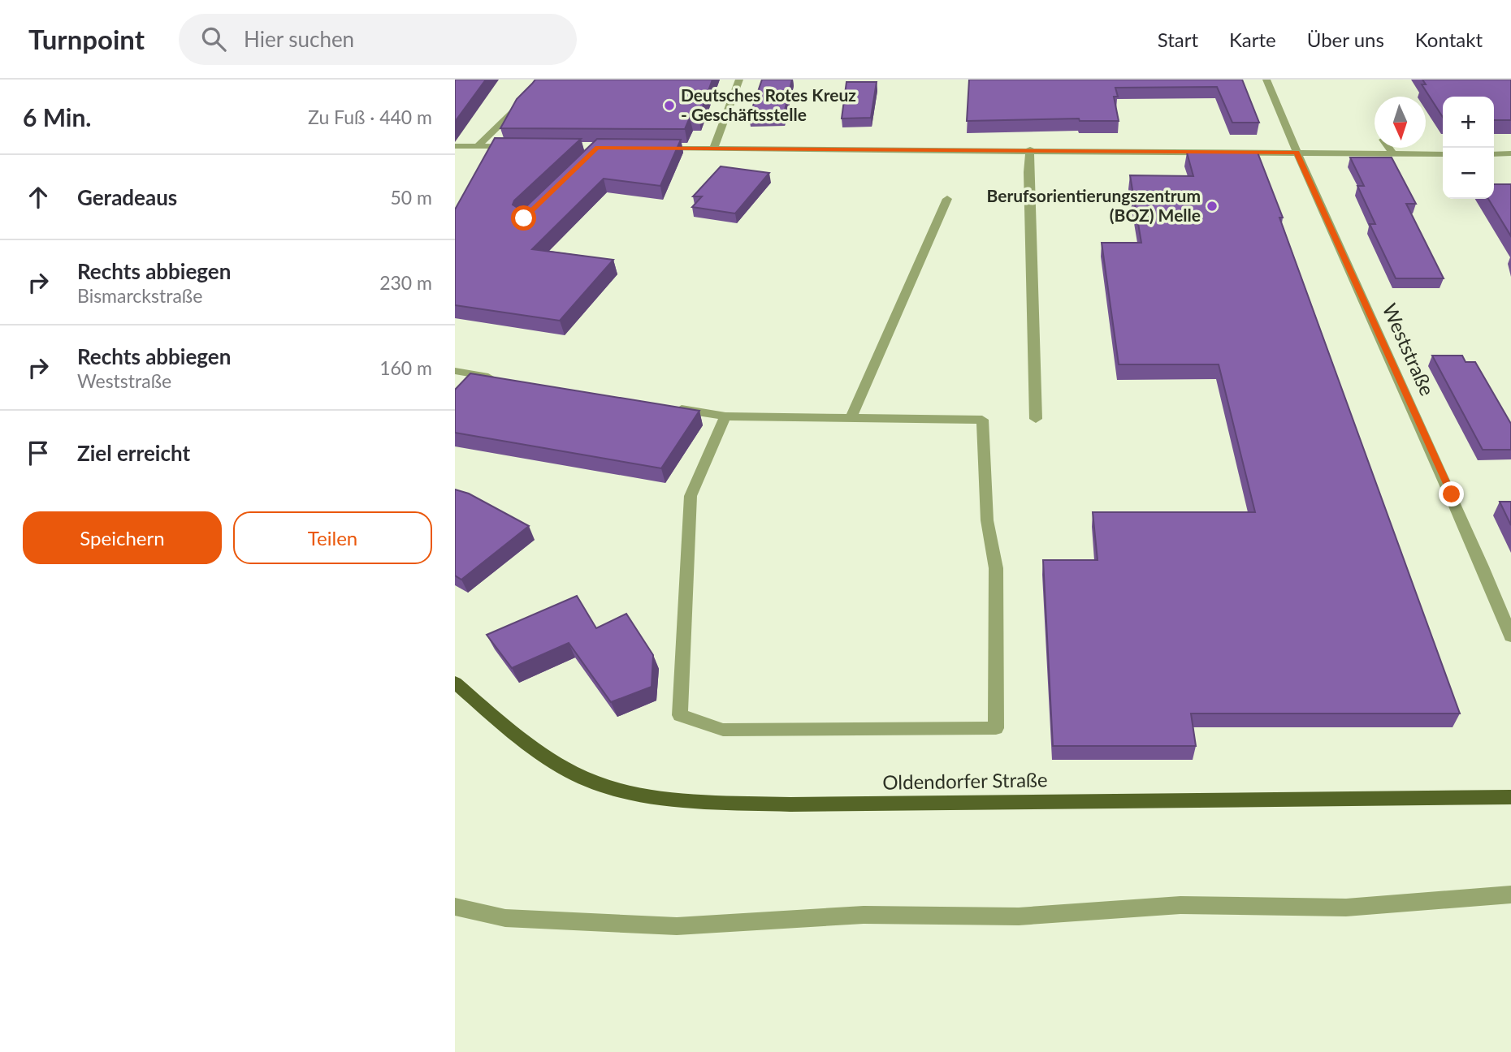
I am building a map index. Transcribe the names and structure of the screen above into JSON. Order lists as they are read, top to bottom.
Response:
{
  "streets": {
    "main road": ["Oldendorfer Straße"],
    "street": ["Weststraße"]
  },
  "places": ["Deutsches Rotes Kreuz - Geschäftsstelle", "Berufsorientierungszentrum (BOZ) Melle"],
  "north": "bottom",
  "page": {
    "header": "Turnpoint",
    "search": "Hier suchen",
    "nav": [
      "Start",
      "Karte",
      "Über uns",
      "Kontakt"
    ],
    "heading": ["6 Min.", "Zu Fuß · 440 m"],
    "map_buttons": ["+", "−"],
    "list": [
      ["Geradeaus", "50 m"],
      ["Rechts abbiegen", "Bismarckstraße", "230 m"],
      ["Rechts abbiegen", "Weststraße", "160 m"],
      "Ziel erreicht"
    ],
    "buttons": ["Speichern", "Teilen"]
  }
}
